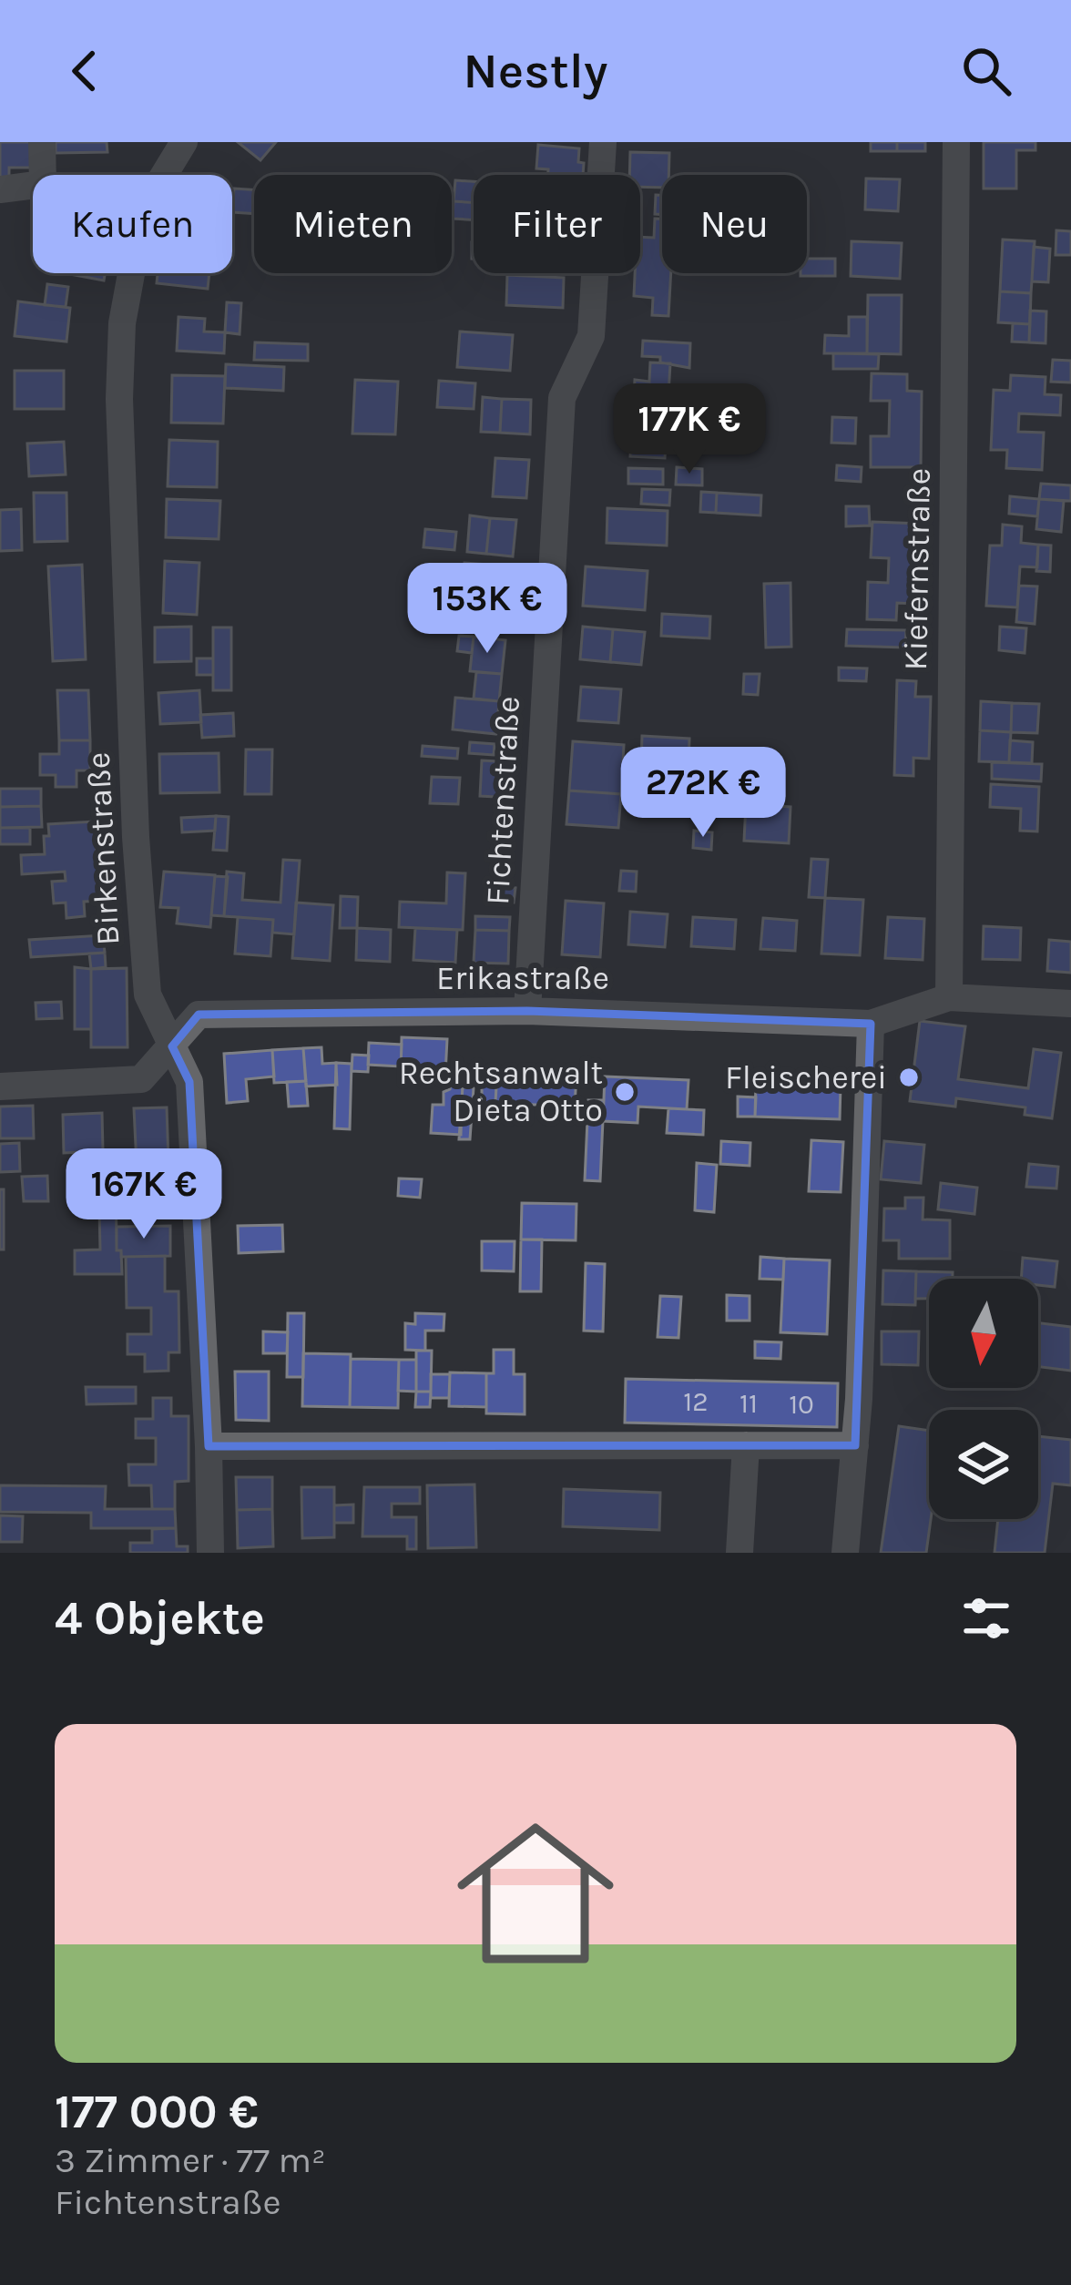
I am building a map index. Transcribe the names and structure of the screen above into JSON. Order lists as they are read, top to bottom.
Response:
{
  "streets": {
    "street": [
      "Kiefernstraße",
      "Fichtenstraße",
      "Birkenstraße",
      "Erikastraße"
    ]
  },
  "crossings": [
    ["Kiefernstraße", "Erikastraße"],
    ["Fichtenstraße", "Erikastraße"],
    ["Birkenstraße", "Erikastraße"]
  ],
  "places": ["Fleischerei", "Rechtsanwalt Dieta Otto"],
  "house_numbers": ["12", "11", "10"],
  "north": "bottom",
  "page": {
    "header": "Nestly",
    "chip": [
      "Kaufen",
      "Mieten",
      "Filter",
      "Neu"
    ],
    "price": [
      "177K €",
      "153K €",
      "272K €",
      "167K €"
    ],
    "heading": "4 Objekte",
    "list": [
      {
        "name": "177 000 €",
        "note": "3 Zimmer · 77 m² · Fichtenstraße"
      }
    ]
  }
}
